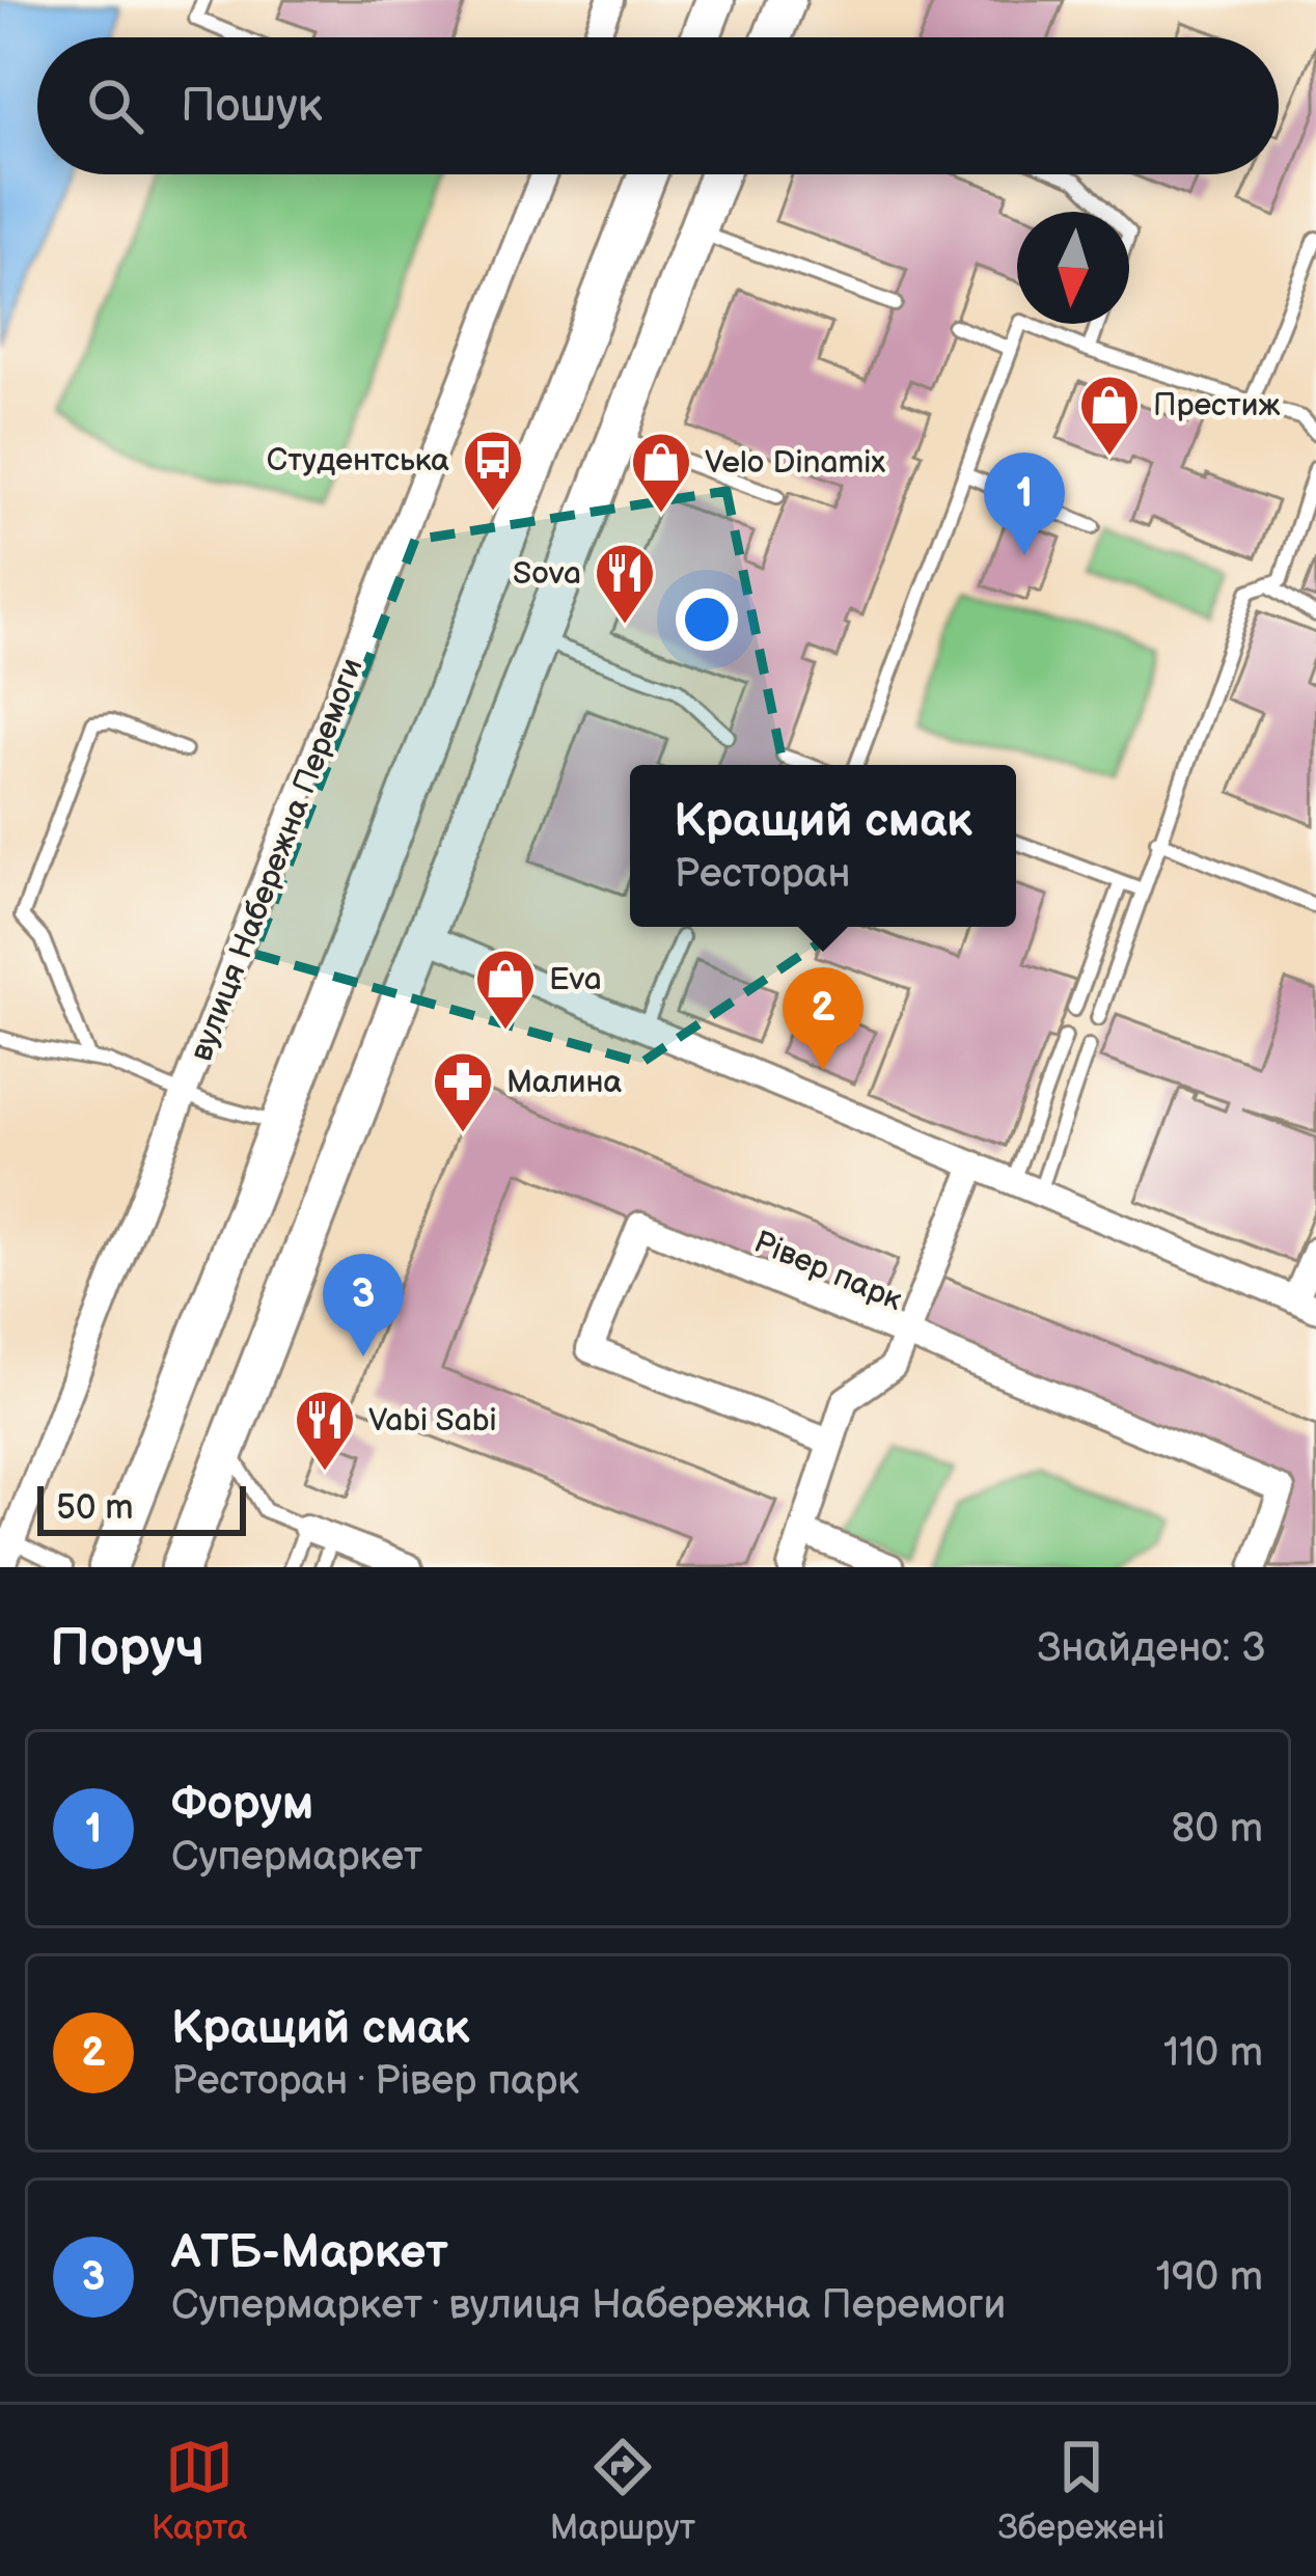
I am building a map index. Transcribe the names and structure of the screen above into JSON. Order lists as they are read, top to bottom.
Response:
{
  "streets": {
    "street": ["вулиця Набережна Перемоги", "Рівер парк"]
  },
  "places": {
    "shop": ["Престиж", "Velo Dinamix", "Eva"],
    "bus stop": ["Студентська"],
    "restaurant": ["Sova", "Vabi Sabi"],
    "pharmacy": ["Малина"]
  },
  "scale_bar": "50 m",
  "north": "bottom",
  "page": {
    "search": "Пошук",
    "pins": ["1", "2", "3"],
    "popup": ["Кращий смак", "Ресторан"],
    "scale": "50 m",
    "heading": ["Поруч", "Знайдено: 3"],
    "list": [
      {
        "mark": "1",
        "name": "Форум",
        "note": "Супермаркет",
        "value": "80 m"
      },
      {
        "mark": "2",
        "name": "Кращий смак",
        "note": "Ресторан · Рівер парк",
        "value": "110 m"
      },
      {
        "mark": "3",
        "name": "АТБ-Маркет",
        "note": "Супермаркет · вулиця Набережна Перемоги",
        "value": "190 m"
      }
    ],
    "nav": ["Карта", "Маршрут", "Збережені"]
  }
}
